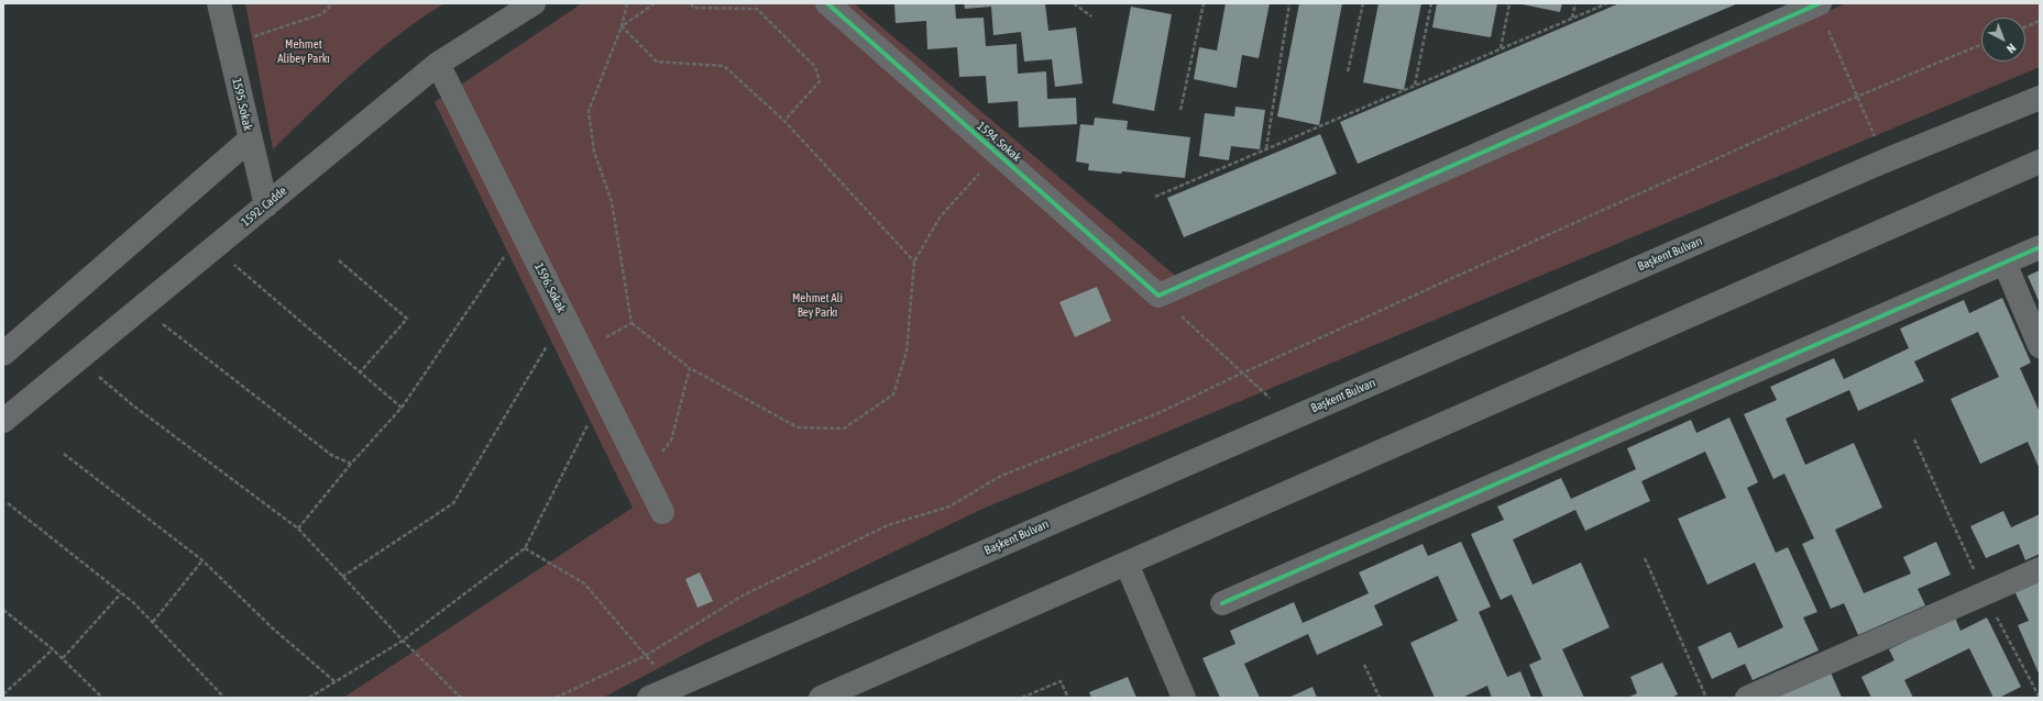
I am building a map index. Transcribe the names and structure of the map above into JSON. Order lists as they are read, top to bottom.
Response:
{
  "streets": {
    "main road": ["Başkent Bulvarı"],
    "street": [
      "1595. Sokak",
      "1594. Sokak",
      "1592. Cadde",
      "1596. Sokak"
    ]
  },
  "crossings": [
    ["1595. Sokak", "1592. Cadde"],
    ["1592. Cadde", "1596. Sokak"]
  ],
  "parks": ["Mehmet Alibey Parkı", "Mehmet Ali Bey Parkı"],
  "north": "bottom right"
}
